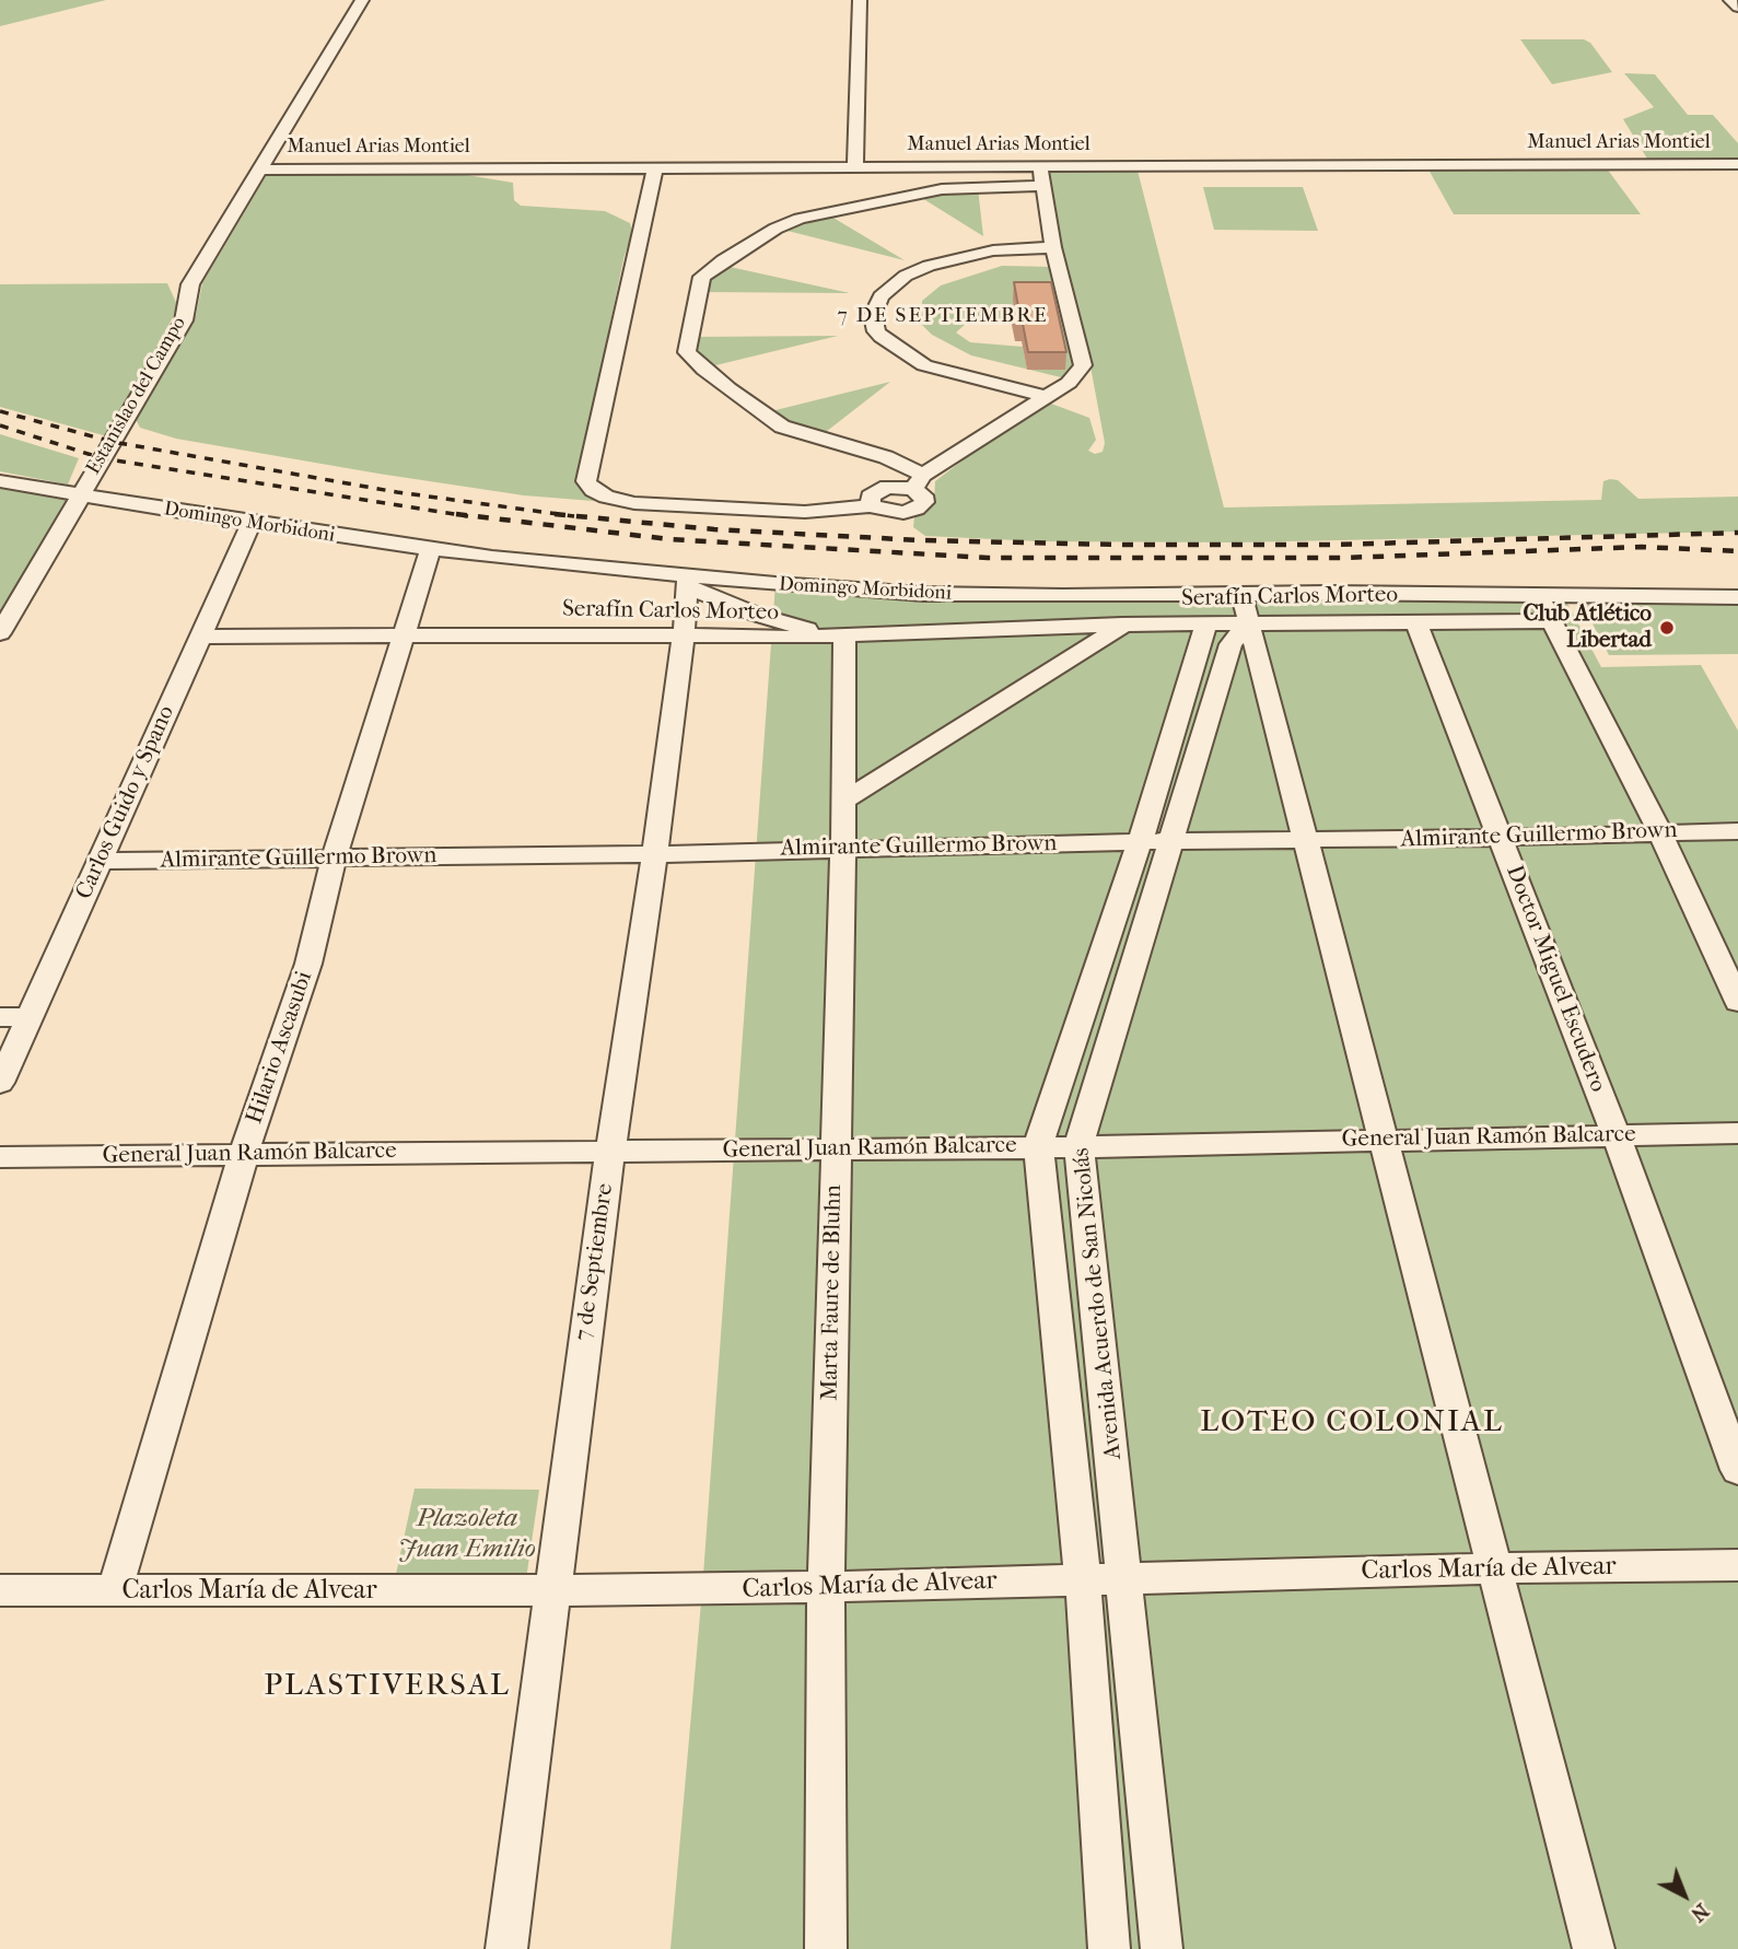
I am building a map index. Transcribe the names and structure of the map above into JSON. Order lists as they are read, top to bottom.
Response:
{
  "streets": {
    "street": [
      "Manuel Arias Montiel",
      "Estanislao del Campo",
      "Domingo Morbidoni",
      "Serafín Carlos Morteo",
      "Carlos Guido y Spano",
      "Almirante Guillermo Brown",
      "Doctor Miguel Escudero",
      "Hilario Ascasubi",
      "General Juan Ramón Balcarce",
      "7 de Septiembre",
      "Marta Faure de Bluhn",
      "Avenida Acuerdo de San Nicolás",
      "Carlos María de Alvear"
    ]
  },
  "crossings": [
    ["Manuel Arias Montiel", "Estanislao del Campo"],
    ["Estanislao del Campo", "Domingo Morbidoni"],
    ["Domingo Morbidoni", "Serafín Carlos Morteo"],
    ["Domingo Morbidoni", "Carlos Guido y Spano"],
    ["Domingo Morbidoni", "Hilario Ascasubi"],
    ["Domingo Morbidoni", "7 de Septiembre"],
    ["Domingo Morbidoni", "Avenida Acuerdo de San Nicolás"],
    ["Serafín Carlos Morteo", "Carlos Guido y Spano"],
    ["Serafín Carlos Morteo", "Doctor Miguel Escudero"],
    ["Serafín Carlos Morteo", "Hilario Ascasubi"],
    ["Serafín Carlos Morteo", "7 de Septiembre"],
    ["Serafín Carlos Morteo", "Marta Faure de Bluhn"],
    ["Serafín Carlos Morteo", "Avenida Acuerdo de San Nicolás"],
    ["Carlos Guido y Spano", "Almirante Guillermo Brown"],
    ["Almirante Guillermo Brown", "Doctor Miguel Escudero"],
    ["Almirante Guillermo Brown", "Hilario Ascasubi"],
    ["Almirante Guillermo Brown", "7 de Septiembre"],
    ["Almirante Guillermo Brown", "Marta Faure de Bluhn"],
    ["Almirante Guillermo Brown", "Avenida Acuerdo de San Nicolás"],
    ["Doctor Miguel Escudero", "General Juan Ramón Balcarce"],
    ["Hilario Ascasubi", "General Juan Ramón Balcarce"],
    ["Hilario Ascasubi", "Carlos María de Alvear"],
    ["General Juan Ramón Balcarce", "7 de Septiembre"],
    ["General Juan Ramón Balcarce", "Marta Faure de Bluhn"],
    ["General Juan Ramón Balcarce", "Avenida Acuerdo de San Nicolás"],
    ["7 de Septiembre", "Carlos María de Alvear"],
    ["Marta Faure de Bluhn", "Carlos María de Alvear"],
    ["Avenida Acuerdo de San Nicolás", "Carlos María de Alvear"]
  ],
  "districts": ["7 DE SEPTIEMBRE", "LOTEO COLONIAL", "PLASTIVERSAL"],
  "parks": ["Plazoleta Juan Emilio"],
  "places": ["Club Atlético Libertad"],
  "north": "bottom right"
}
